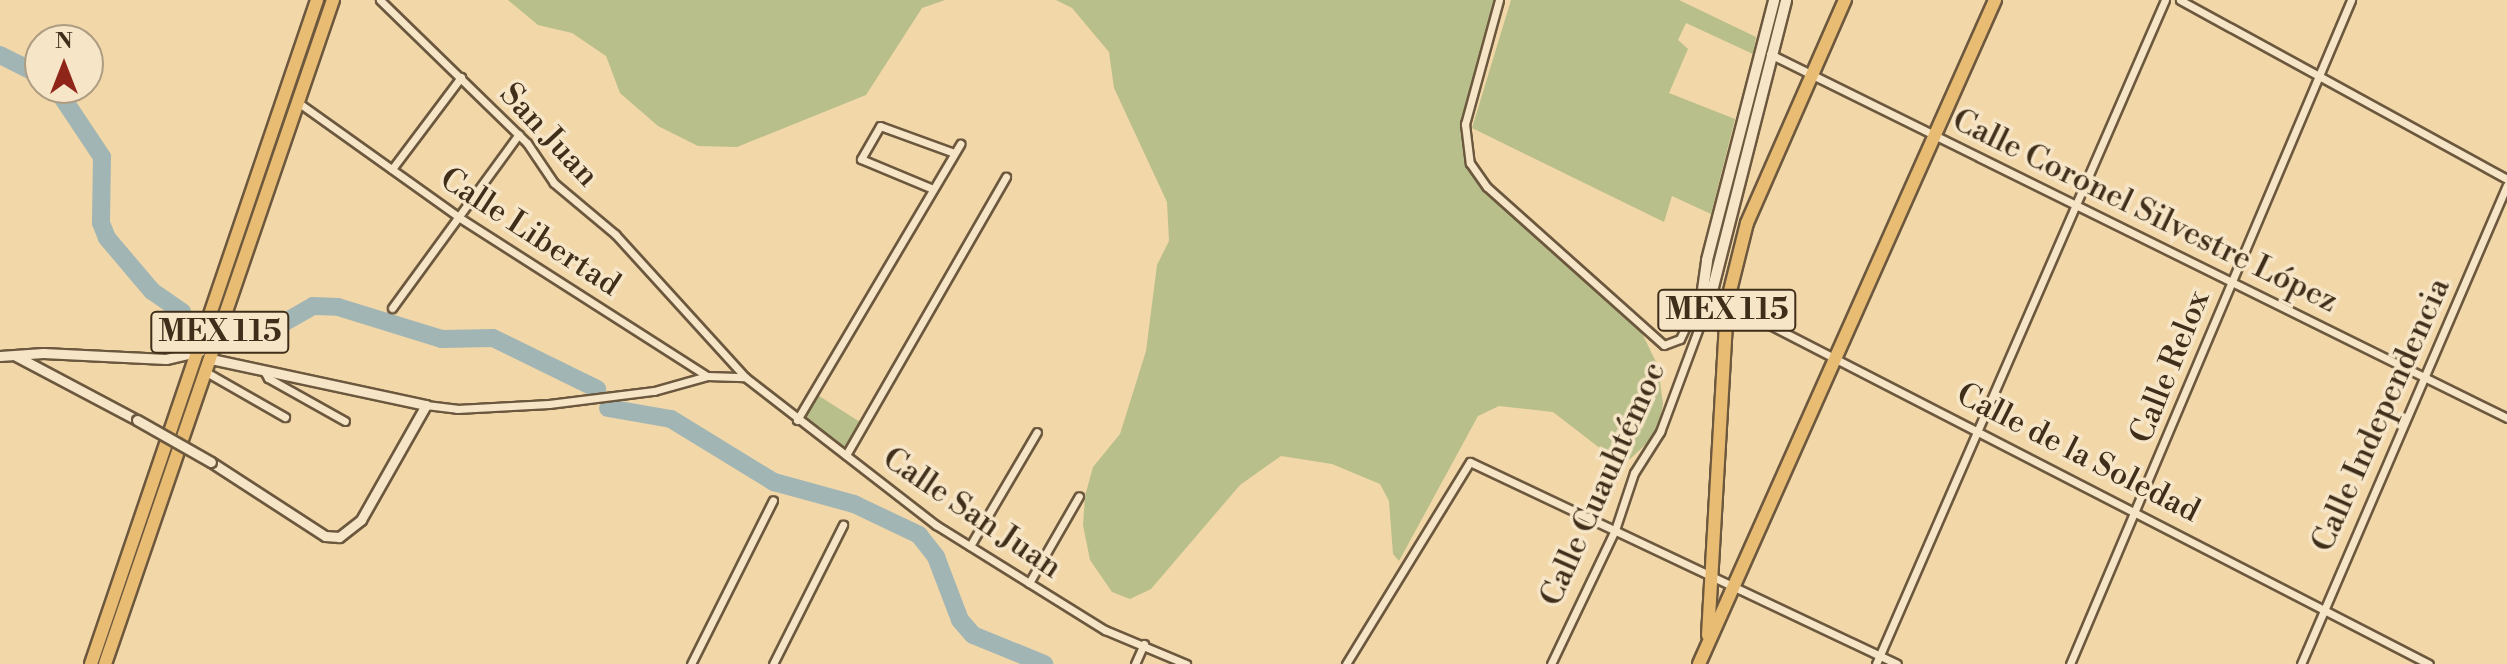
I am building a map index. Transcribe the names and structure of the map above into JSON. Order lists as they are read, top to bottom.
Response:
{
  "streets": {
    "main road": ["MEX 115", "Calle de la Soledad", "Calle Cuauhtémoc"],
    "street": [
      "San Juan",
      "Calle Coronel Silvestre López",
      "Calle Libertad",
      "Calle Relox",
      "Calle Independencia",
      "Calle San Juan"
    ]
  },
  "crossings": [
    ["San Juan", "Calle San Juan"],
    ["Calle Coronel Silvestre López", "MEX 115"],
    ["Calle Coronel Silvestre López", "Calle Relox"],
    ["Calle Coronel Silvestre López", "Calle Independencia"],
    ["Calle Coronel Silvestre López", "Calle Cuauhtémoc"],
    ["Calle Libertad", "MEX 115"],
    ["MEX 115", "Calle de la Soledad"],
    ["Calle Relox", "Calle de la Soledad"],
    ["Calle Independencia", "Calle de la Soledad"],
    ["Calle de la Soledad", "Calle Cuauhtémoc"]
  ],
  "north": "top"
}
